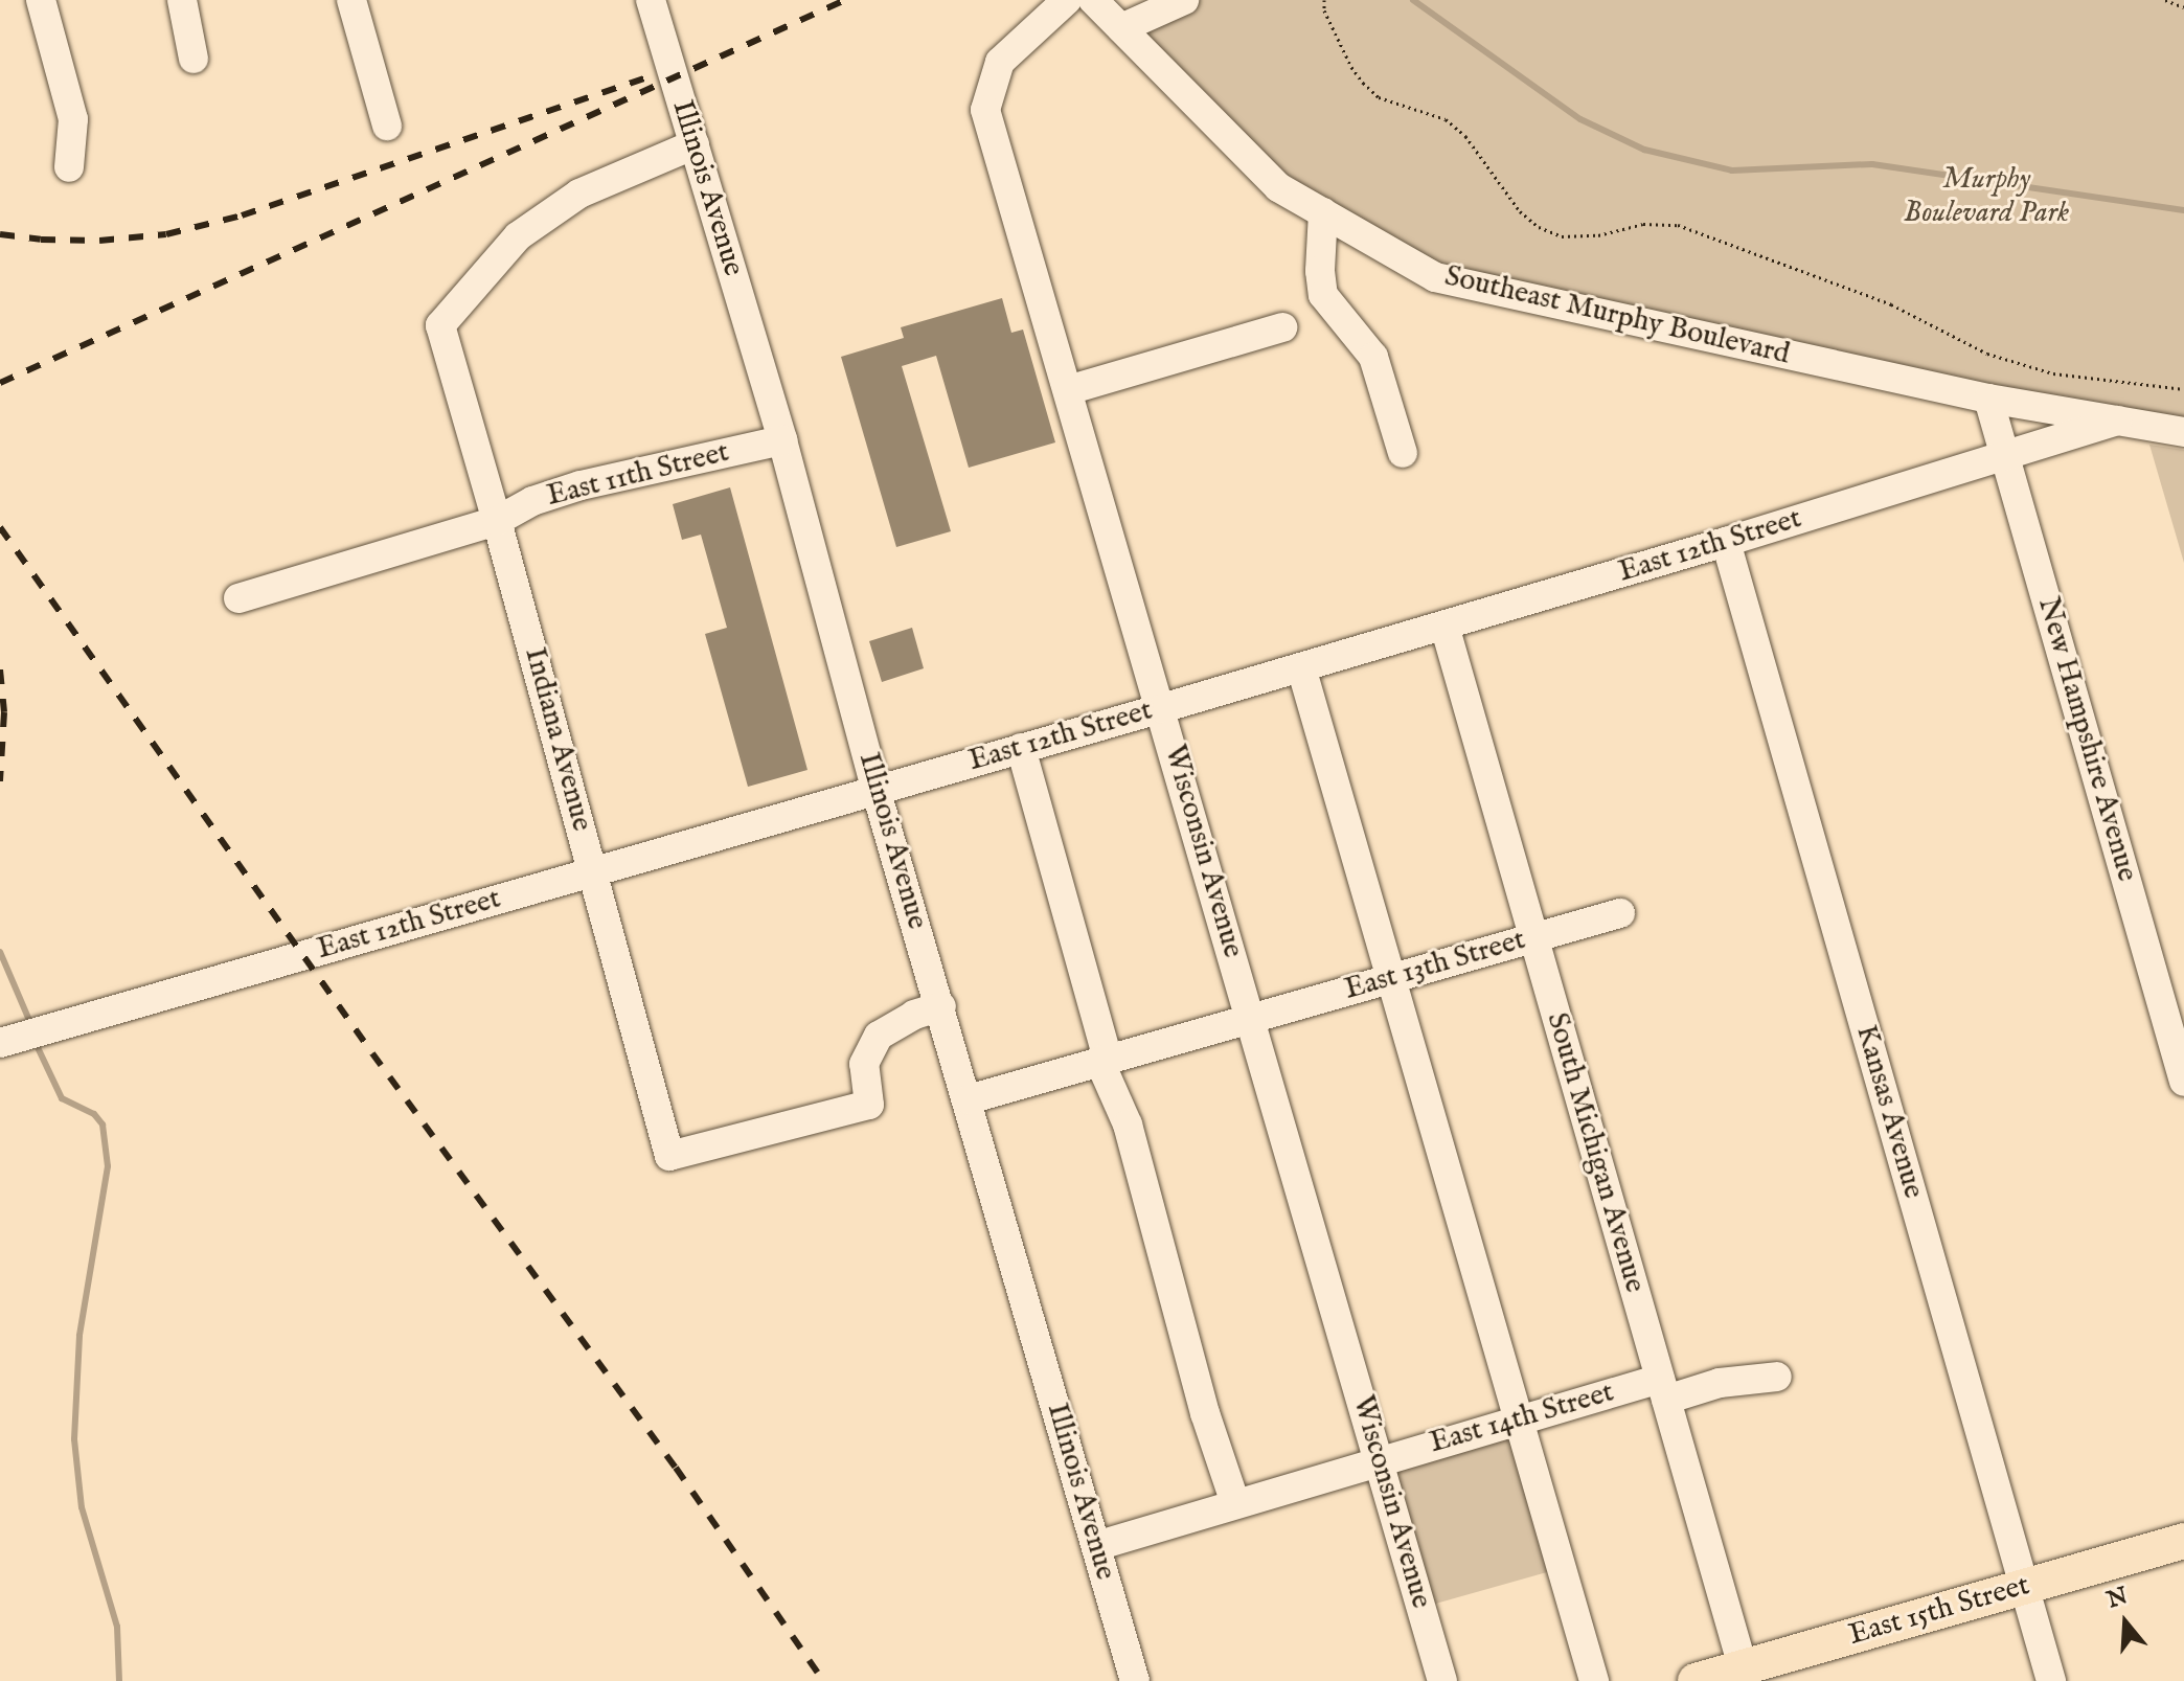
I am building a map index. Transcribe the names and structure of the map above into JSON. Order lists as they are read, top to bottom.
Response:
{
  "streets": {
    "main road": ["East 15th Street"],
    "street": [
      "Illinois Avenue",
      "Southeast Murphy Boulevard",
      "East 11th Street",
      "East 12th Street",
      "Indiana Avenue",
      "New Hampshire Avenue",
      "Wisconsin Avenue",
      "East 13th Street",
      "Kansas Avenue",
      "South Michigan Avenue",
      "East 14th Street"
    ]
  },
  "crossings": [
    ["Illinois Avenue", "East 11th Street"],
    ["Illinois Avenue", "East 12th Street"],
    ["Illinois Avenue", "Indiana Avenue"],
    ["Illinois Avenue", "East 13th Street"],
    ["Illinois Avenue", "East 14th Street"],
    ["Southeast Murphy Boulevard", "East 12th Street"],
    ["Southeast Murphy Boulevard", "New Hampshire Avenue"],
    ["East 11th Street", "Indiana Avenue"],
    ["East 12th Street", "Indiana Avenue"],
    ["East 12th Street", "New Hampshire Avenue"],
    ["East 12th Street", "Wisconsin Avenue"],
    ["East 12th Street", "Kansas Avenue"],
    ["East 12th Street", "South Michigan Avenue"],
    ["Wisconsin Avenue", "East 13th Street"],
    ["Wisconsin Avenue", "East 14th Street"],
    ["East 13th Street", "South Michigan Avenue"],
    ["Kansas Avenue", "East 15th Street"],
    ["South Michigan Avenue", "East 14th Street"],
    ["South Michigan Avenue", "East 15th Street"]
  ],
  "parks": ["Murphy Boulevard Park"],
  "north": "top"
}
